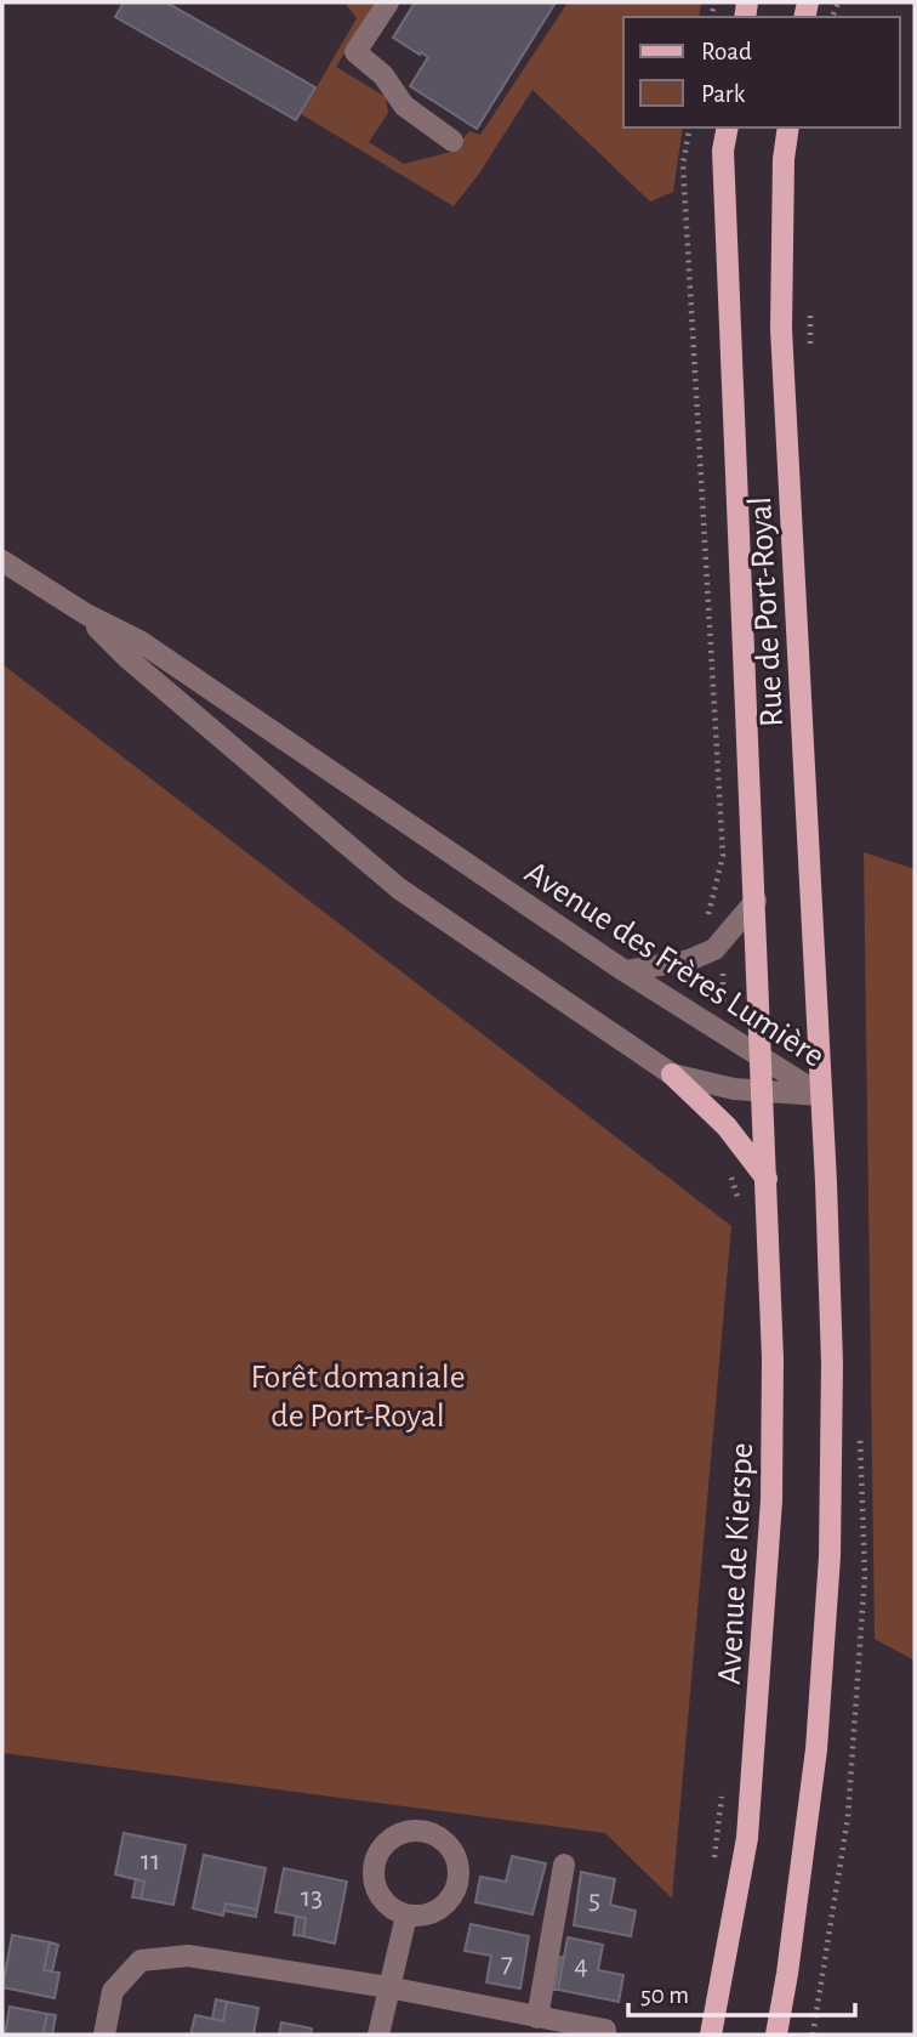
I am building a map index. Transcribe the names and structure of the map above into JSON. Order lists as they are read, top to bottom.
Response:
{
  "streets": {
    "main road": ["Rue de Port-Royal", "Avenue de Kierspe"],
    "street": ["Avenue des Frères Lumière"]
  },
  "crossings": [
    ["Rue de Port-Royal", "Avenue des Frères Lumière"],
    ["Rue de Port-Royal", "Avenue de Kierspe"],
    ["Avenue des Frères Lumière", "Avenue de Kierspe"]
  ],
  "parks": ["Forêt domaniale de Port-Royal"],
  "house_numbers": [
    "11",
    "13",
    "5",
    "7",
    "4"
  ],
  "legend": ["Road", "Park"],
  "scale_bar": "50 m"
}
